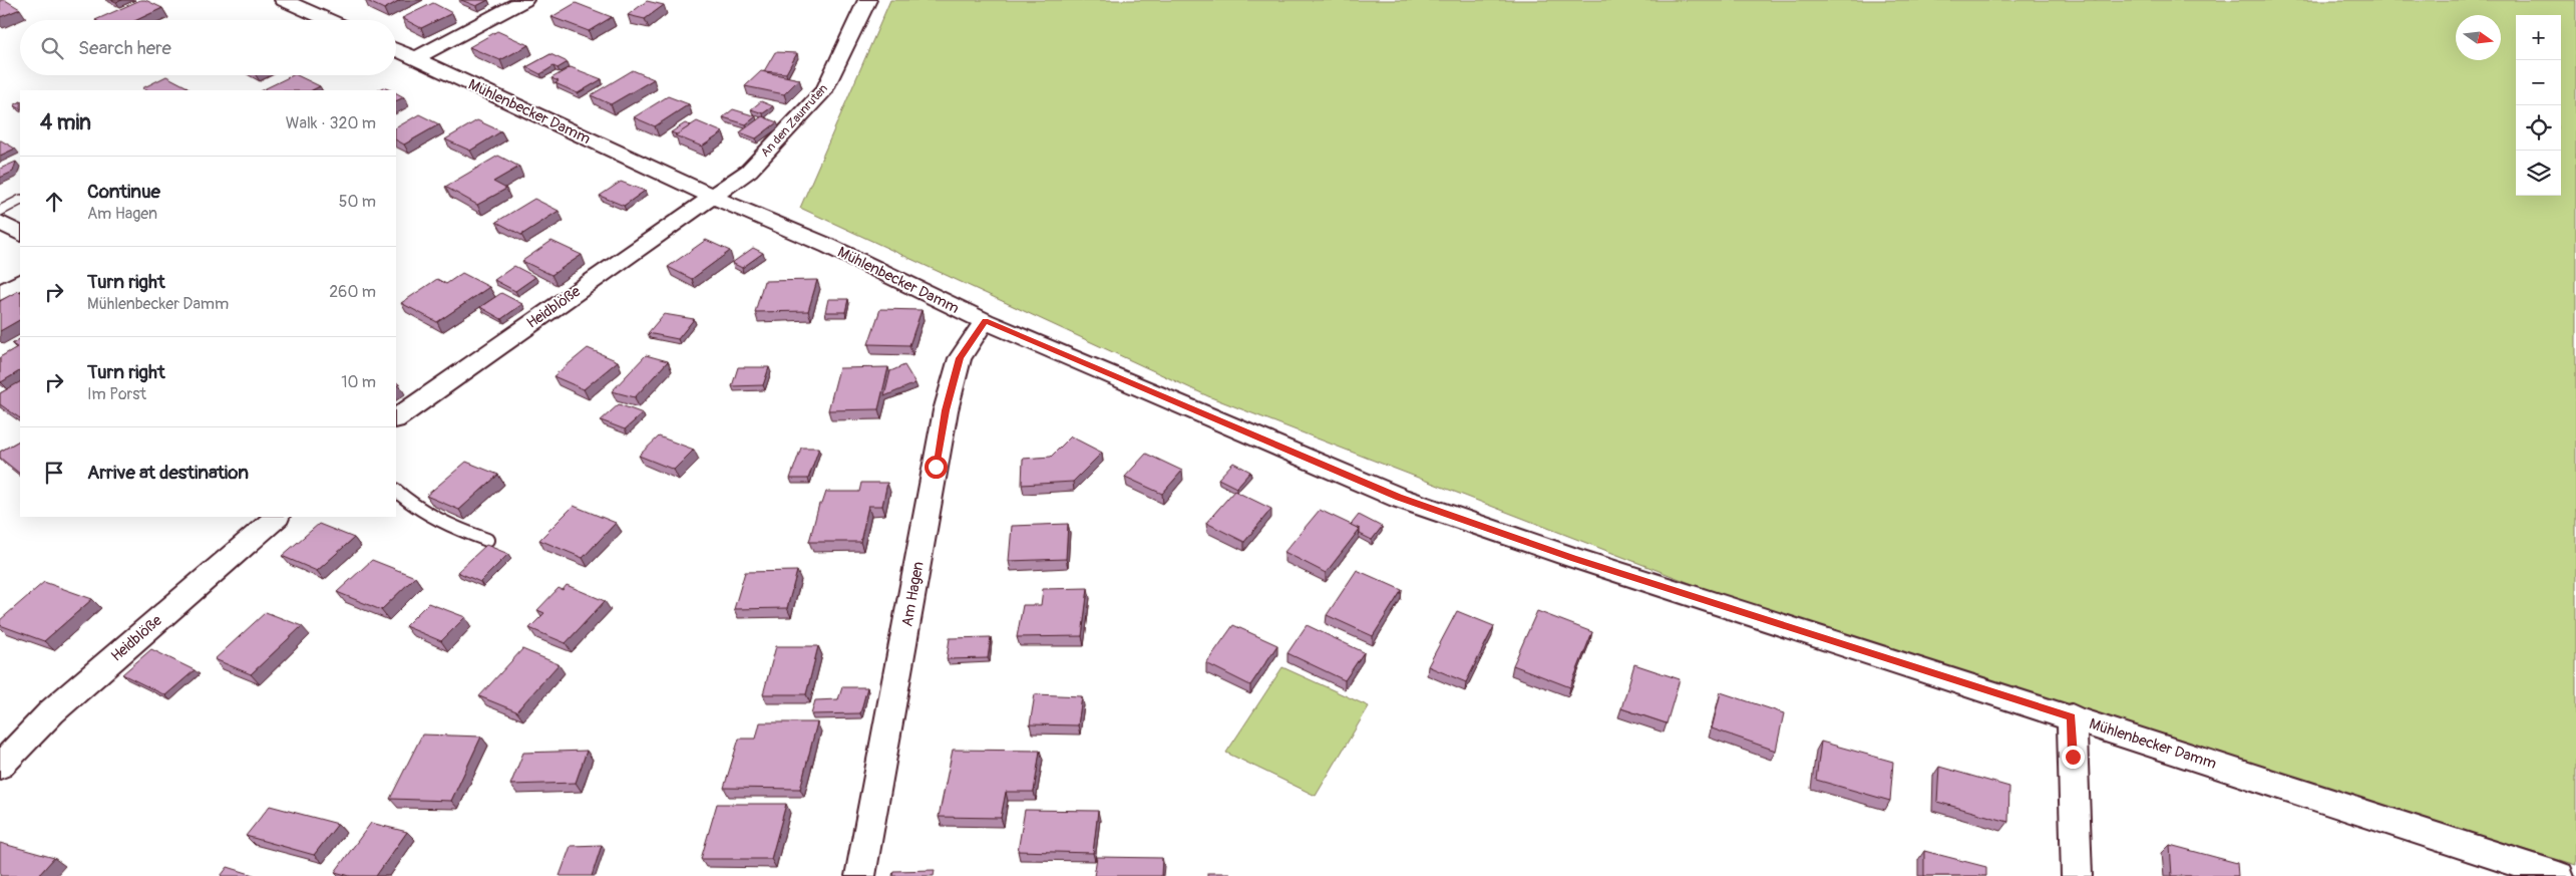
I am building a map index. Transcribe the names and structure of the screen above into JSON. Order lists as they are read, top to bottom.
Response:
{
  "streets": {
    "street": [
      "Mühlenbecker Damm",
      "An den Zaunruten",
      "Heidblöße",
      "Am Hagen"
    ]
  },
  "crossings": [
    ["Mühlenbecker Damm", "An den Zaunruten"],
    ["Mühlenbecker Damm", "Heidblöße"],
    ["Mühlenbecker Damm", "Am Hagen"],
    ["An den Zaunruten", "Heidblöße"]
  ],
  "north": "right",
  "page": {
    "map_buttons": ["+", "−"],
    "search": "Search here",
    "heading": ["4 min", "Walk · 320 m"],
    "list": [
      ["Continue", "Am Hagen", "50 m"],
      ["Turn right", "Mühlenbecker Damm", "260 m"],
      ["Turn right", "Im Porst", "10 m"],
      "Arrive at destination"
    ]
  }
}
